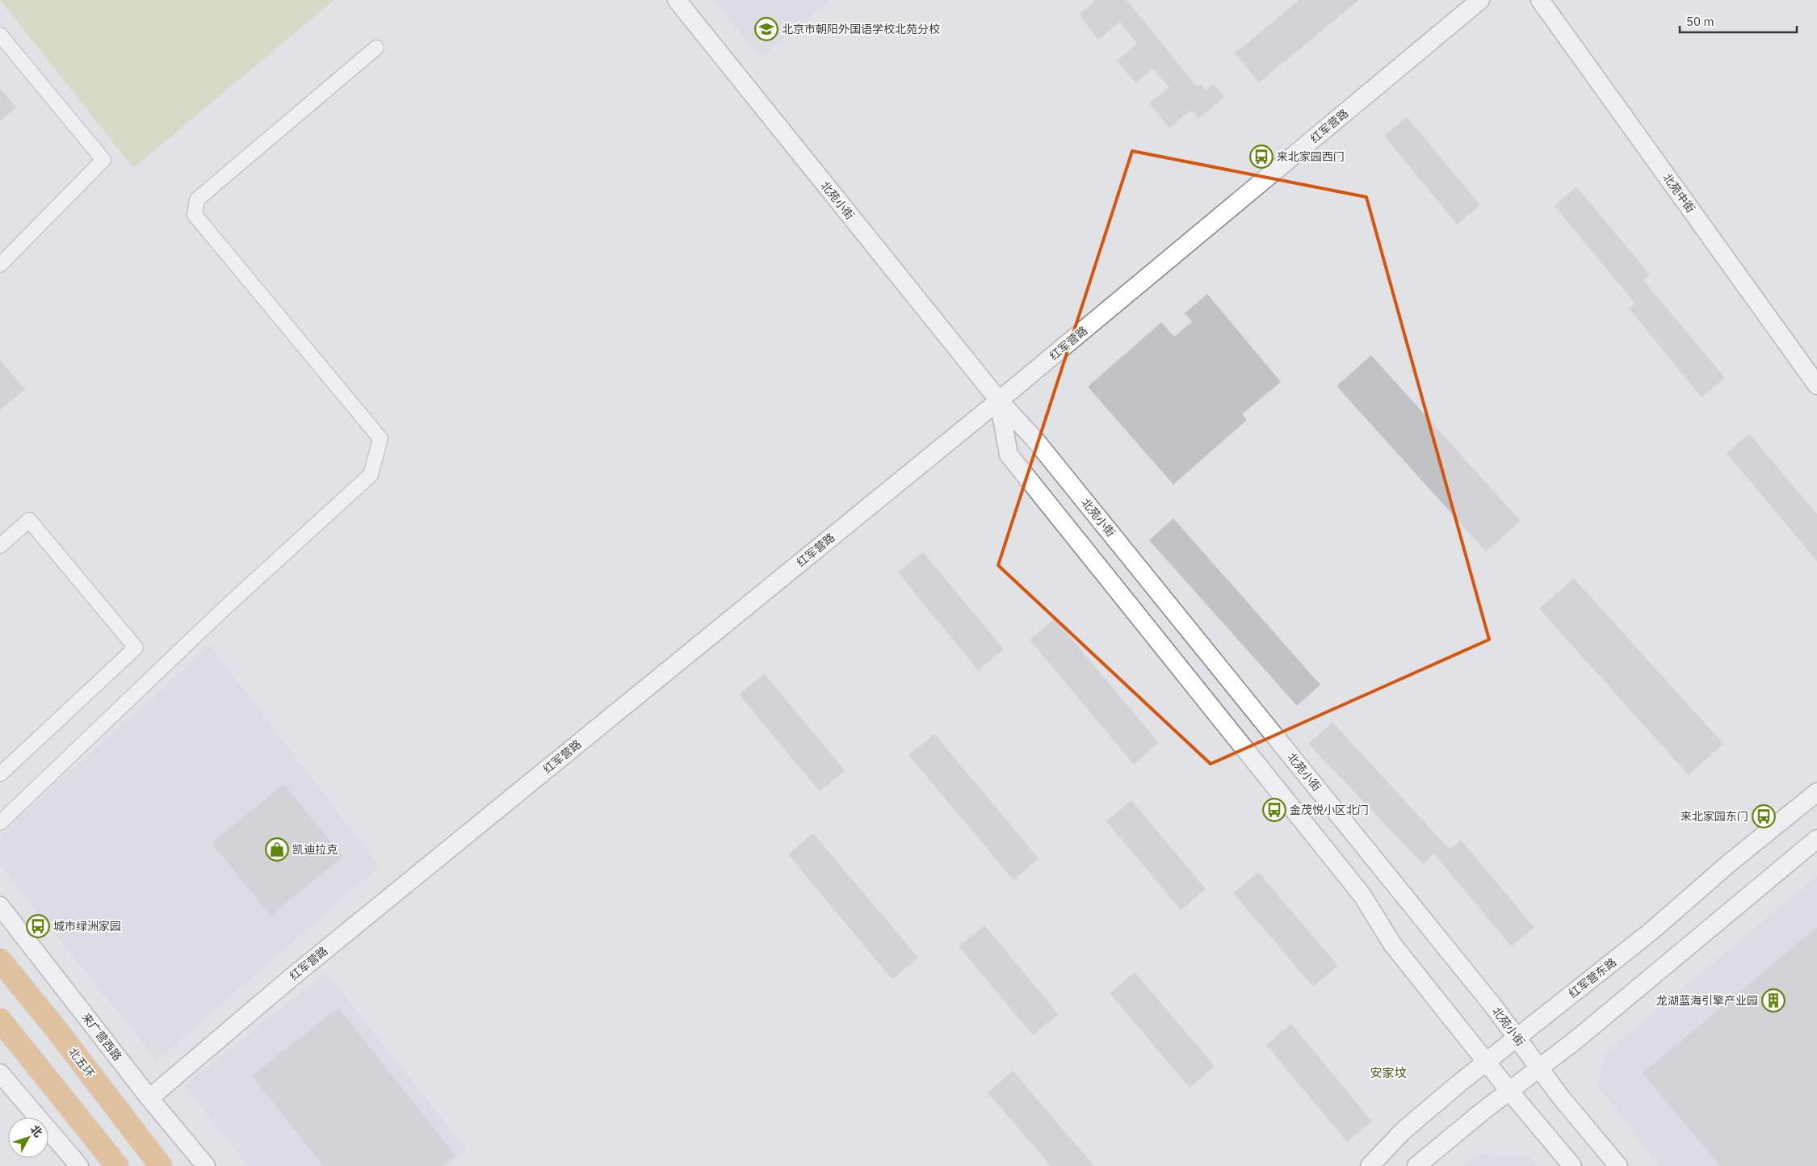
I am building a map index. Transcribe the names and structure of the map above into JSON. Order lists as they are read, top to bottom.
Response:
{
  "streets": {
    "highway": ["北五环"],
    "street": [
      "红军营路",
      "北苑中街",
      "北苑小街",
      "红军营东路",
      "来广营西路"
    ]
  },
  "crossings": [
    ["红军营路", "北苑小街"],
    ["红军营路", "来广营西路"],
    ["北苑小街", "红军营东路"]
  ],
  "districts": ["安家坟"],
  "places": {
    "school or university": ["北京市朝阳外国语学校北苑分校"],
    "bus stop": [
      "来北家园西门",
      "金茂悦小区北门",
      "来北家园东门",
      "城市绿洲家园"
    ],
    "shop": ["凯迪拉克"],
    "building": ["龙湖蓝海引擎产业园"]
  },
  "scale_bar": "50 m",
  "north": "top right"
}
